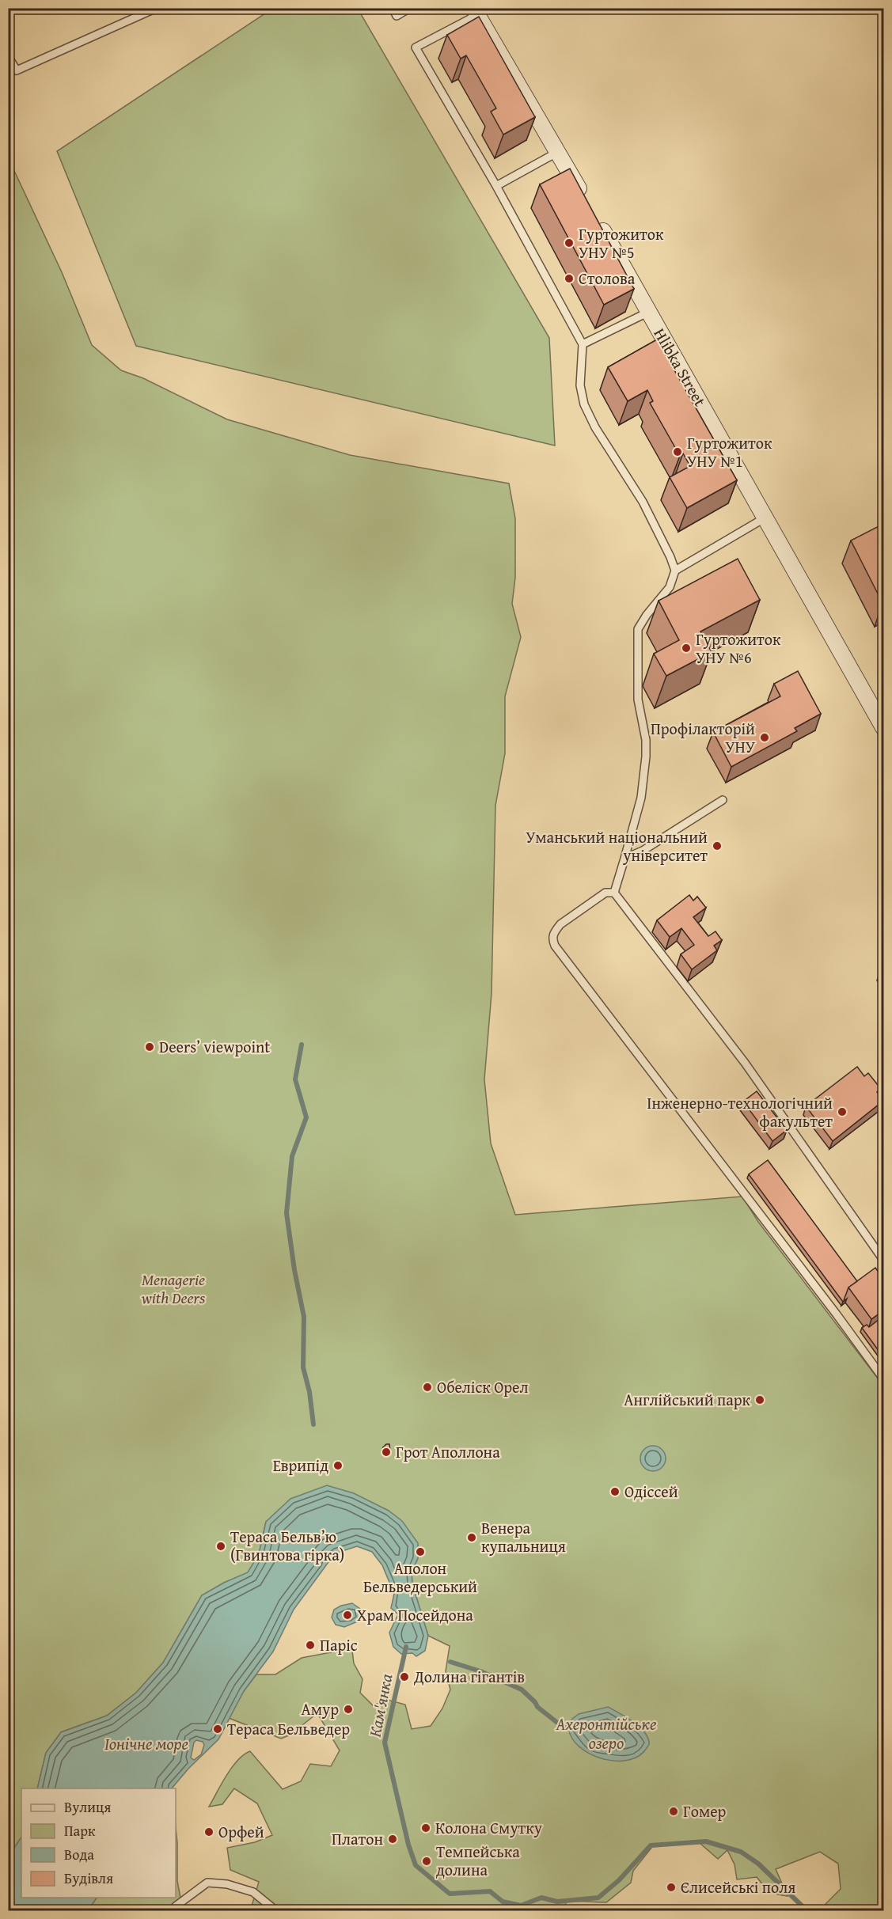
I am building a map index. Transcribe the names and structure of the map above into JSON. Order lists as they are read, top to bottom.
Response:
{
  "streets": {
    "street": ["Hlibka Street"]
  },
  "water": ["Кам'янка", "Ахеронтійське озеро", "Іонічне море"],
  "parks": ["Menagerie with Deers"],
  "places": [
    "Гуртожиток УНУ №5",
    "Столова",
    "Гуртожиток УНУ №1",
    "Гуртожиток УНУ №6",
    "Профілакторій УНУ",
    "Уманський національний університет",
    "Deers’ viewpoint",
    "Інженерно-технологічний факультет",
    "Обеліск Орел",
    "Англійський парк",
    "Грот Аполлона",
    "Еврипід",
    "Одіссей",
    "Венера купальниця",
    "Тераса Бельв’ю (Гвинтова гірка)",
    "Аполон Бельведерський",
    "Храм Посейдона",
    "Паріс",
    "Долина гігантів",
    "Амур",
    "Тераса Бельведер",
    "Гомер",
    "Колона Смутку",
    "Орфей",
    "Платон",
    "Темпейська долина",
    "Єлисейські поля"
  ],
  "legend": [
    "Вулиця",
    "Парк",
    "Вода",
    "Будівля"
  ]
}
